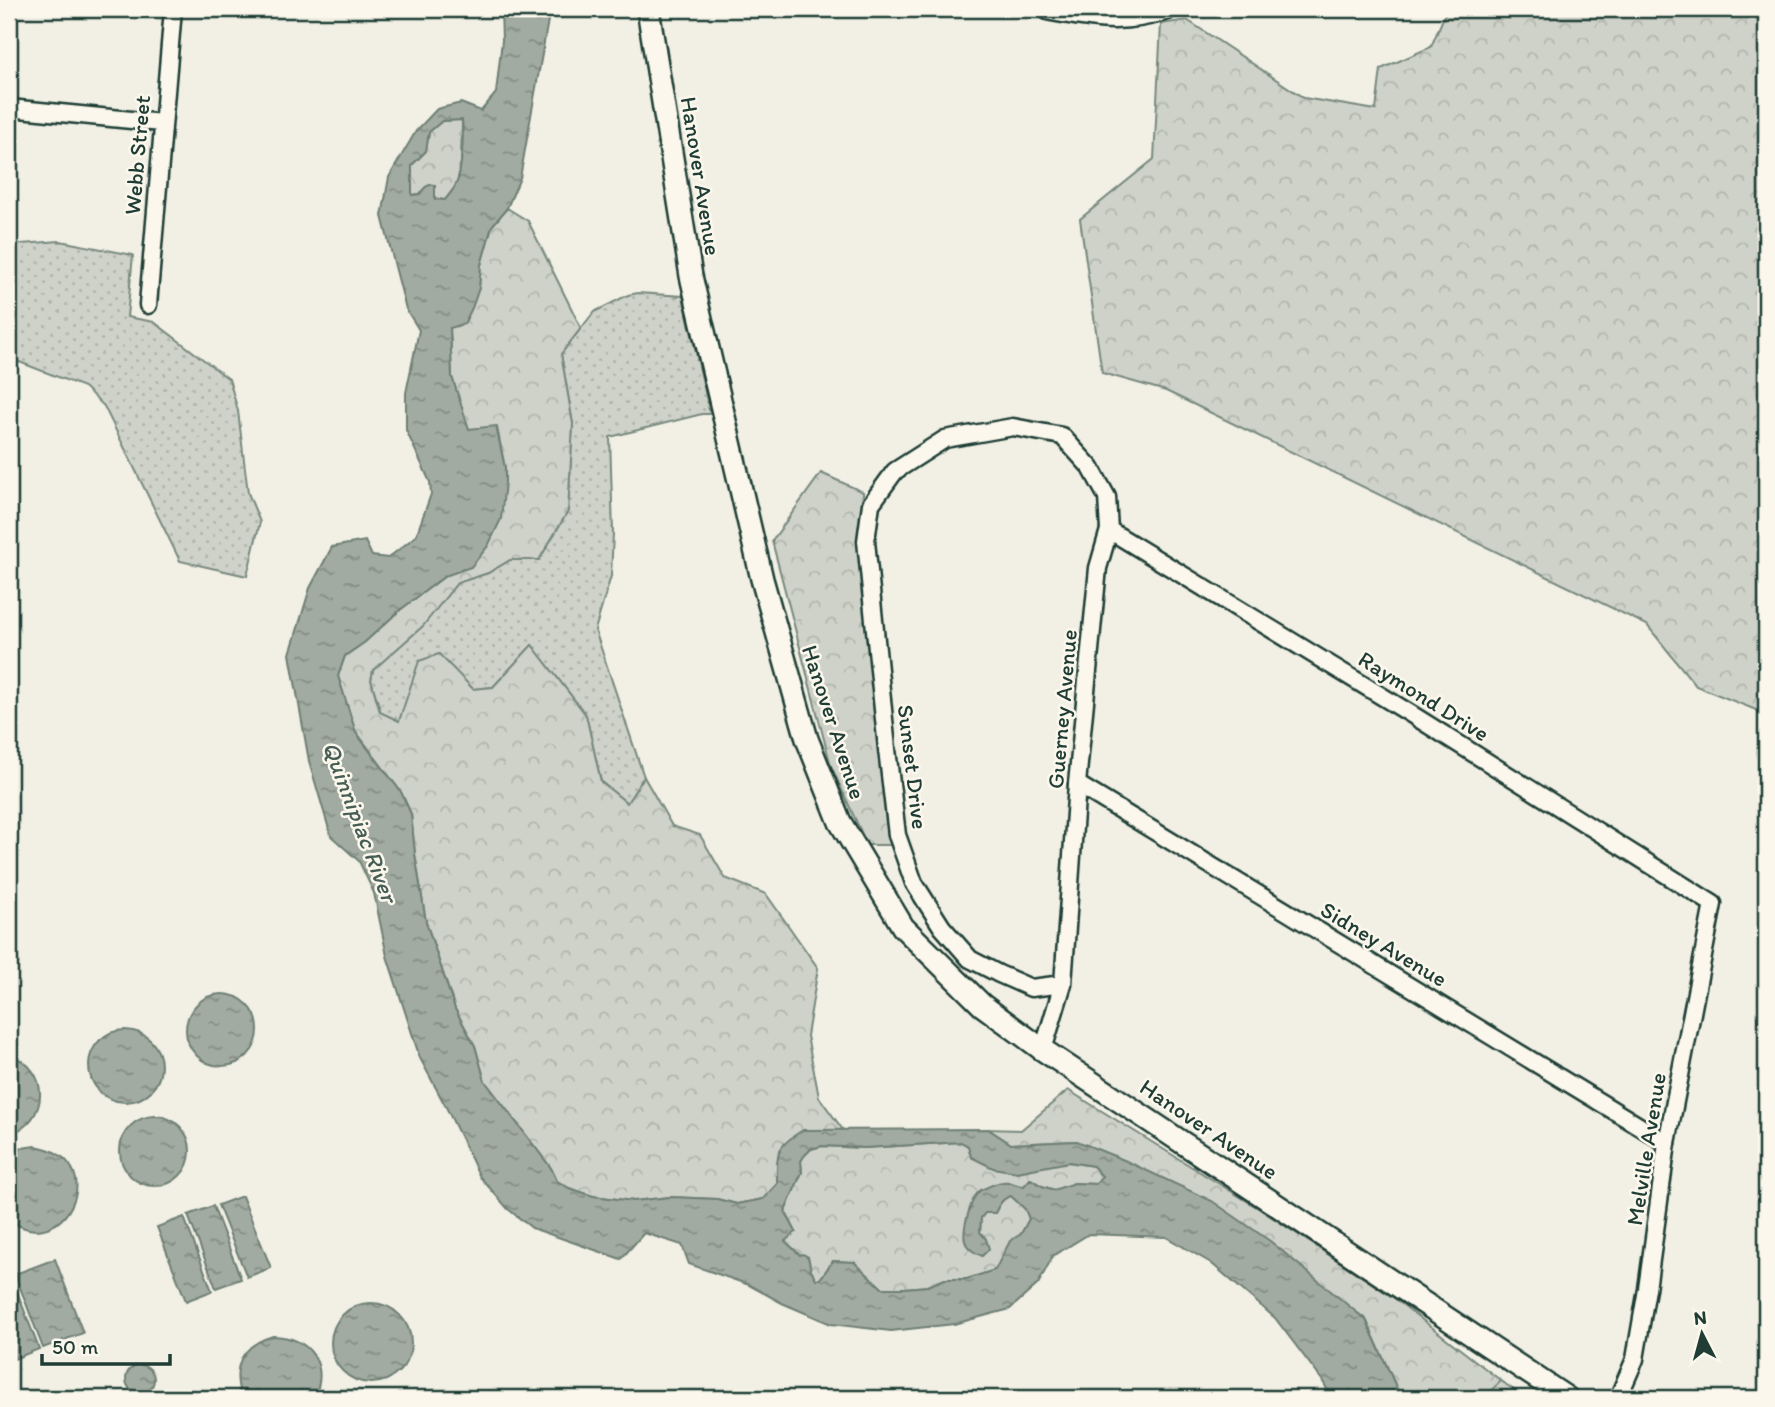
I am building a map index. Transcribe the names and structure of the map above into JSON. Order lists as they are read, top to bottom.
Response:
{
  "streets": {
    "main road": ["Hanover Avenue"],
    "street": [
      "Webb Street",
      "Raymond Drive",
      "Guerney Avenue",
      "Sunset Drive",
      "Sidney Avenue",
      "Melville Avenue"
    ]
  },
  "crossings": [
    ["Hanover Avenue", "Guerney Avenue"],
    ["Raymond Drive", "Guerney Avenue"],
    ["Raymond Drive", "Melville Avenue"],
    ["Guerney Avenue", "Sunset Drive"],
    ["Guerney Avenue", "Sidney Avenue"],
    ["Sidney Avenue", "Melville Avenue"]
  ],
  "water": ["Quinnipiac River"],
  "scale_bar": "50 m",
  "north": "top"
}
